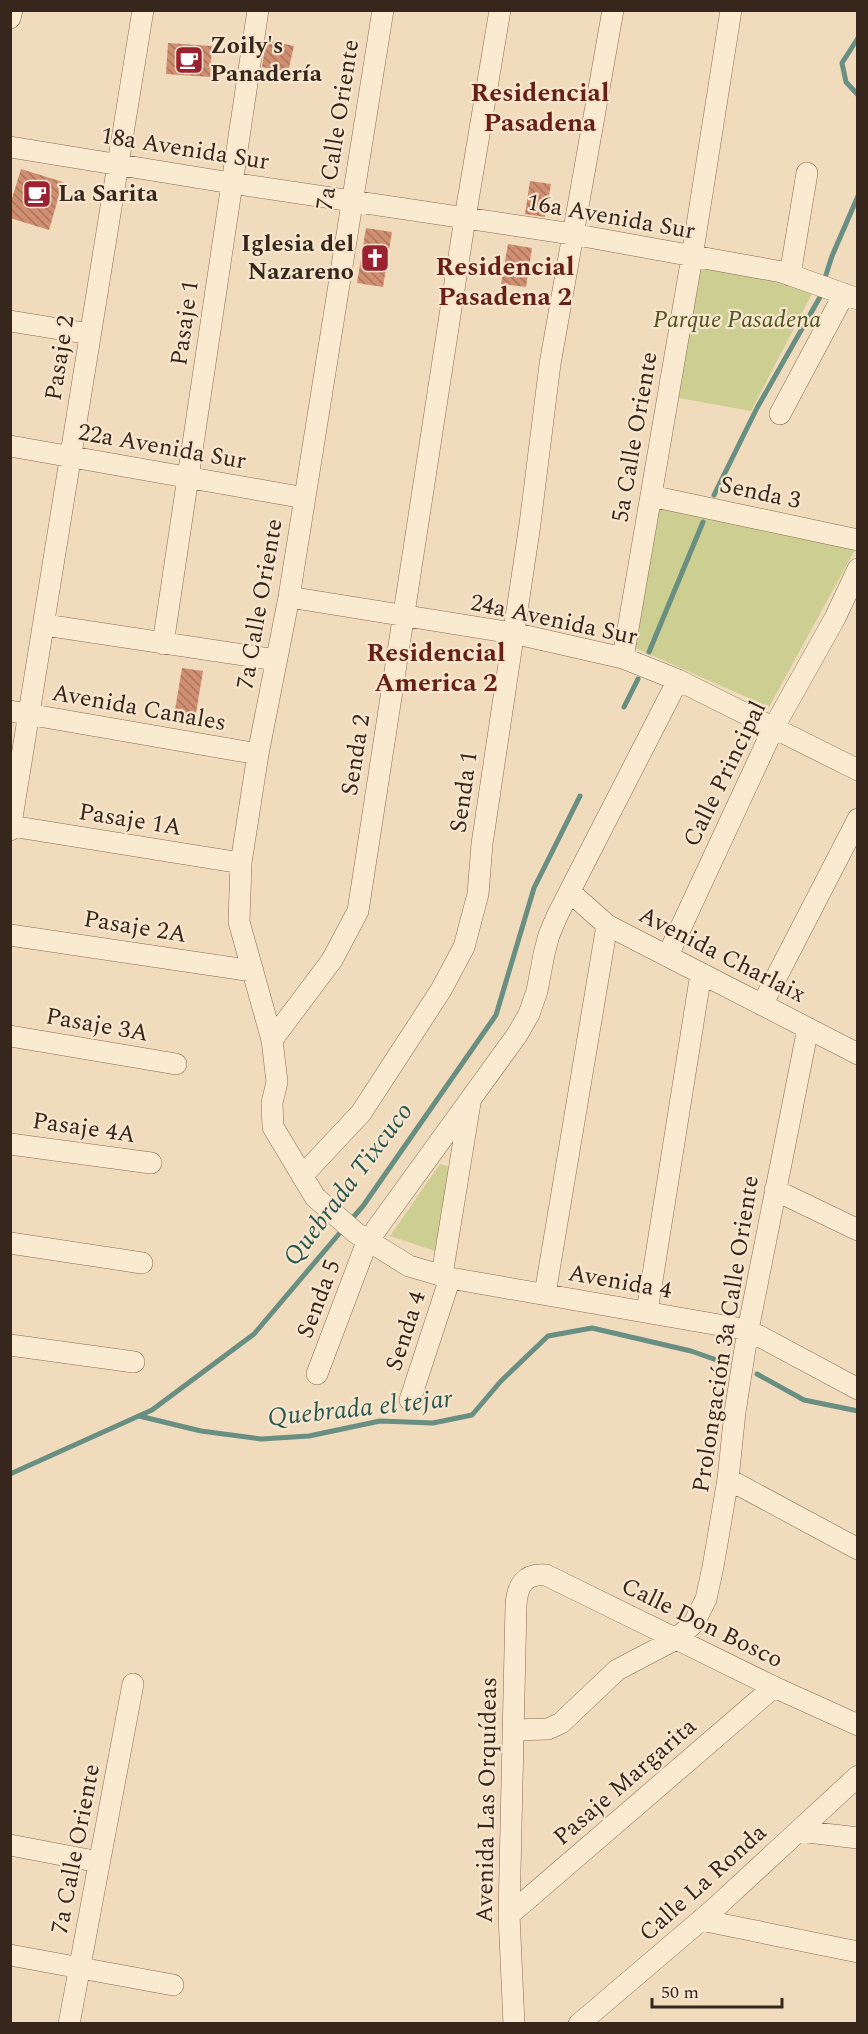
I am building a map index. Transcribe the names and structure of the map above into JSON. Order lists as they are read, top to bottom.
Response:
{
  "streets": {
    "street": [
      "7a Calle Oriente",
      "18a Avenida Sur",
      "16a Avenida Sur",
      "Pasaje 1",
      "Pasaje 2",
      "5a Calle Oriente",
      "22a Avenida Sur",
      "Senda 3",
      "24a Avenida Sur",
      "Avenida Canales",
      "Senda 2",
      "Calle Principal",
      "Senda 1",
      "Pasaje 1A",
      "Pasaje 2A",
      "Avenida Charlaix",
      "Pasaje 3A",
      "Pasaje 4A",
      "Avenida 4",
      "Senda 5",
      "Senda 4",
      "Prolongación 3a Calle Oriente",
      "Calle Don Bosco",
      "Pasaje Margarita",
      "Avenida Las Orquídeas",
      "Calle La Ronda"
    ]
  },
  "crossings": [
    ["7a Calle Oriente", "18a Avenida Sur"],
    ["7a Calle Oriente", "16a Avenida Sur"],
    ["7a Calle Oriente", "22a Avenida Sur"],
    ["7a Calle Oriente", "24a Avenida Sur"],
    ["7a Calle Oriente", "Avenida Canales"],
    ["7a Calle Oriente", "Senda 2"],
    ["7a Calle Oriente", "Senda 1"],
    ["7a Calle Oriente", "Pasaje 1A"],
    ["7a Calle Oriente", "Pasaje 2A"],
    ["7a Calle Oriente", "Avenida 4"],
    ["7a Calle Oriente", "Senda 5"],
    ["18a Avenida Sur", "16a Avenida Sur"],
    ["18a Avenida Sur", "Pasaje 1"],
    ["18a Avenida Sur", "Pasaje 2"],
    ["16a Avenida Sur", "5a Calle Oriente"],
    ["16a Avenida Sur", "Senda 2"],
    ["16a Avenida Sur", "Senda 1"],
    ["Pasaje 1", "22a Avenida Sur"],
    ["Pasaje 2", "22a Avenida Sur"],
    ["Pasaje 2", "Avenida Canales"],
    ["Pasaje 2", "Pasaje 1A"],
    ["5a Calle Oriente", "Senda 3"],
    ["5a Calle Oriente", "24a Avenida Sur"],
    ["24a Avenida Sur", "Senda 2"],
    ["24a Avenida Sur", "Calle Principal"],
    ["24a Avenida Sur", "Senda 1"],
    ["Calle Principal", "Avenida Charlaix"],
    ["Avenida Charlaix", "Prolongación 3a Calle Oriente"],
    ["Avenida 4", "Senda 5"],
    ["Avenida 4", "Senda 4"],
    ["Avenida 4", "Prolongación 3a Calle Oriente"],
    ["Prolongación 3a Calle Oriente", "Calle Don Bosco"],
    ["Prolongación 3a Calle Oriente", "Avenida Las Orquídeas"],
    ["Calle Don Bosco", "Pasaje Margarita"],
    ["Calle Don Bosco", "Avenida Las Orquídeas"],
    ["Pasaje Margarita", "Avenida Las Orquídeas"]
  ],
  "districts": ["Residencial Pasadena", "Residencial Pasadena 2", "Residencial America 2"],
  "water": ["Quebrada Tixcuco", "Quebrada el tejar"],
  "parks": ["Parque Pasadena"],
  "places": {
    "cafe": ["Zoily's Panadería", "La Sarita"],
    "church": ["Iglesia del Nazareno"]
  },
  "scale_bar": "50 m"
}
